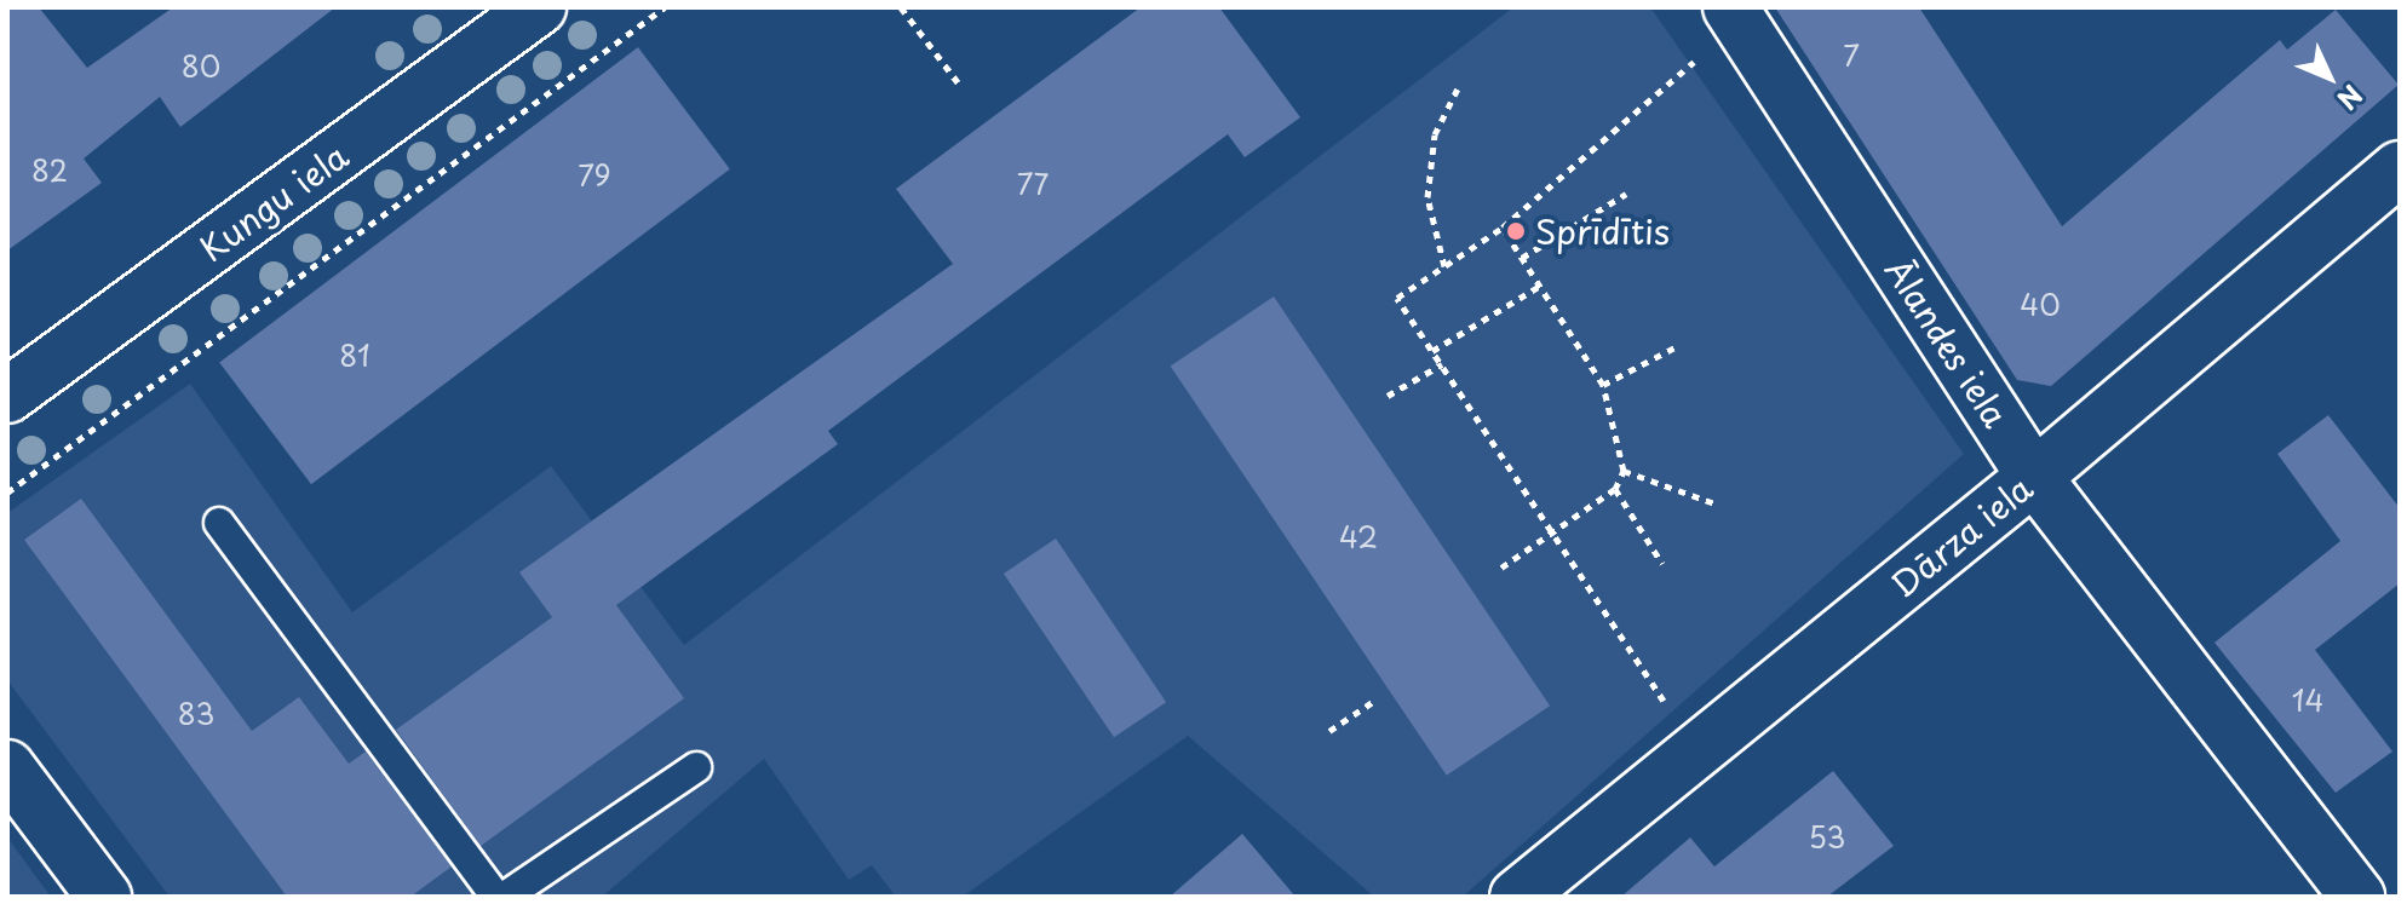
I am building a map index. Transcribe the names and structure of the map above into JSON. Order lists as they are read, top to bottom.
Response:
{
  "streets": {
    "street": ["Kungu iela", "Ālandes iela", "Dārza iela"]
  },
  "crossings": [
    ["Ālandes iela", "Dārza iela"]
  ],
  "places": ["Sprīdītis"],
  "house_numbers": [
    "7",
    "80",
    "82",
    "79",
    "77",
    "40",
    "81",
    "42",
    "14",
    "83",
    "53"
  ],
  "north": "bottom right"
}
